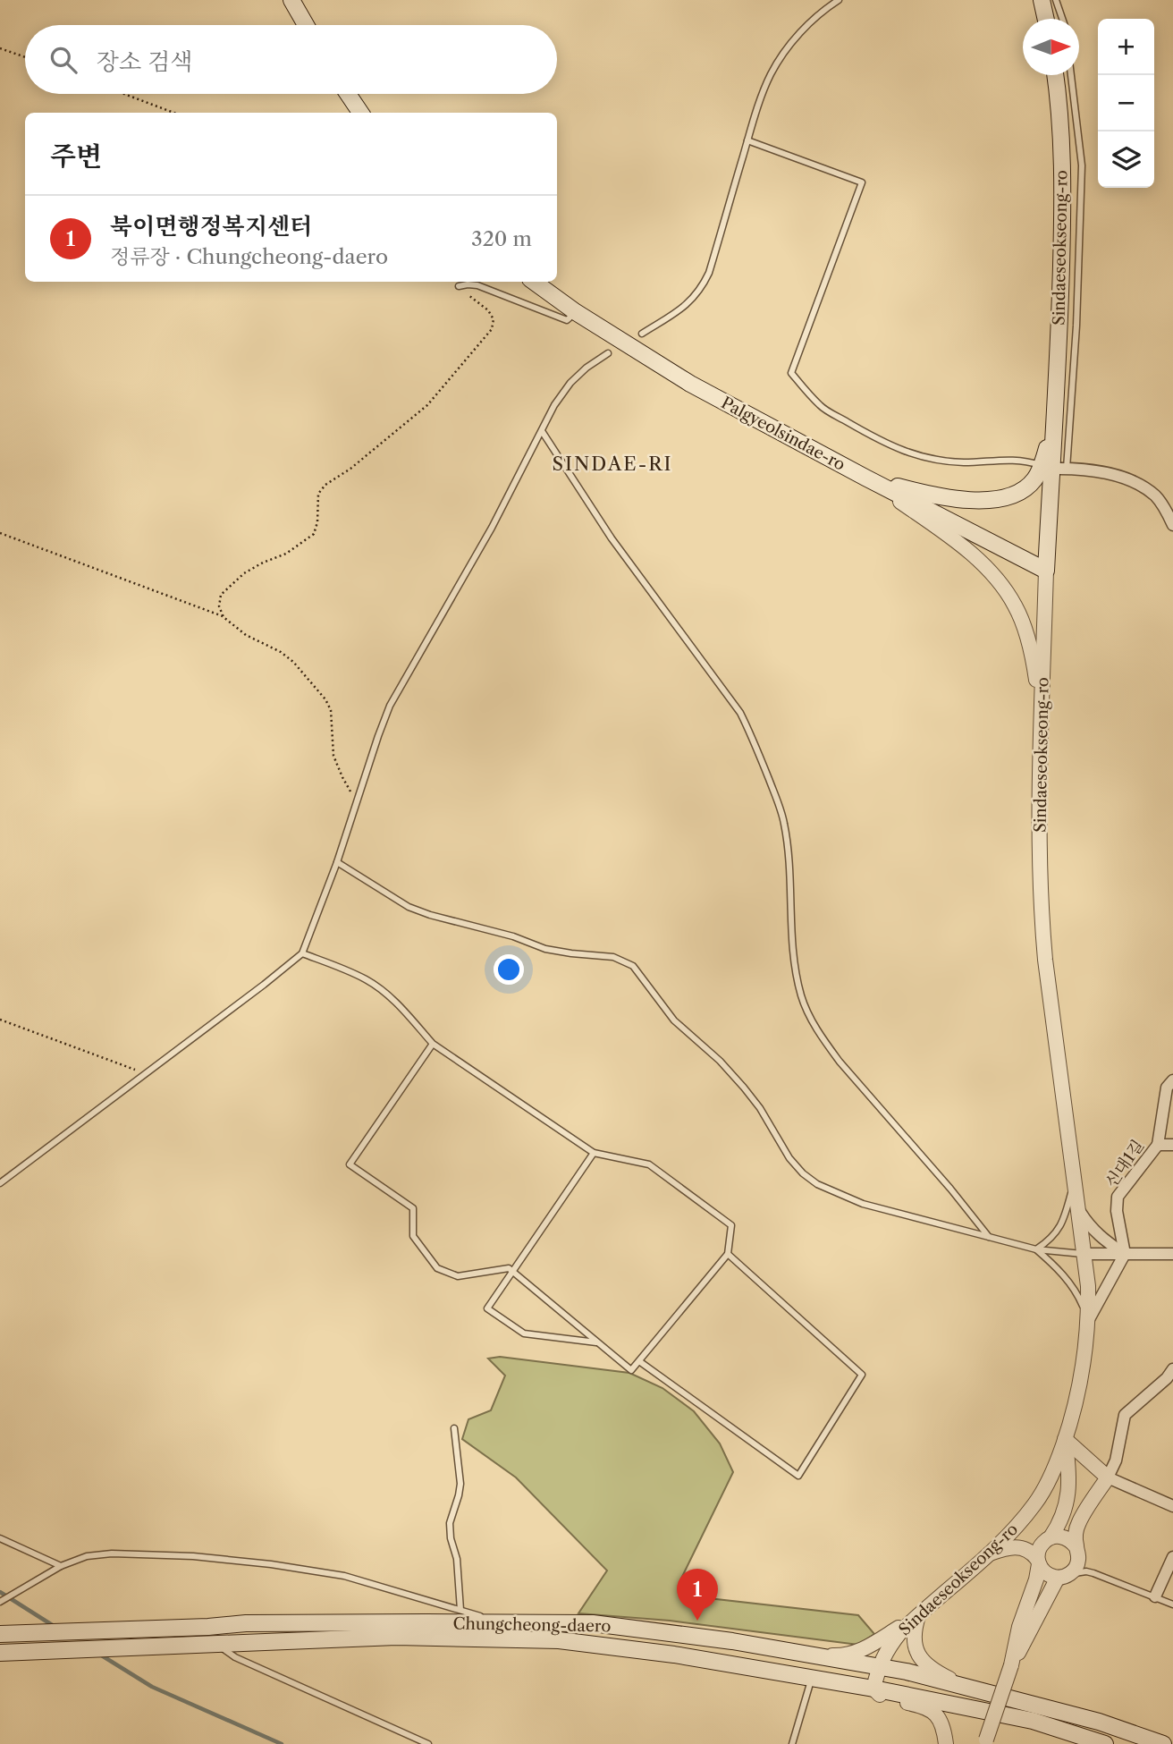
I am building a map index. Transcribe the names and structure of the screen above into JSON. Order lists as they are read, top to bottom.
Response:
{
  "streets": {
    "main road": ["Sindaeseokseong-ro", "Palgyeolsindae-ro", "Chungcheong-daero"],
    "street": ["신대1길"]
  },
  "crossings": [
    ["Sindaeseokseong-ro", "Palgyeolsindae-ro"],
    ["Sindaeseokseong-ro", "Chungcheong-daero"]
  ],
  "districts": ["SINDAE-RI"],
  "north": "right",
  "page": {
    "map_buttons": ["+", "−"],
    "search": "장소 검색",
    "heading": "주변",
    "list": [
      {
        "mark": "1",
        "name": "북이면행정복지센터",
        "note": "정류장 · Chungcheong-daero",
        "value": "320 m"
      }
    ],
    "pins": "1"
  }
}
